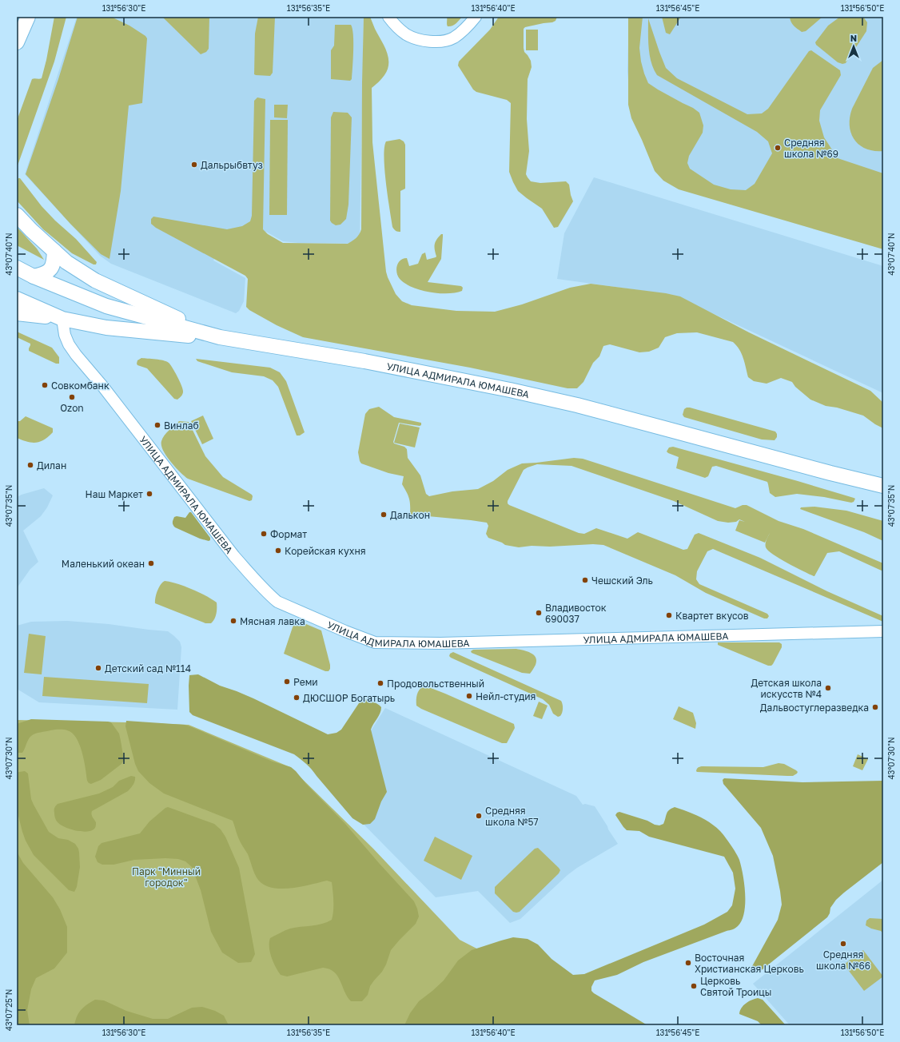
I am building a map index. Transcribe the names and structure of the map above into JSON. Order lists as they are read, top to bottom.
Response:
{
  "streets": {
    "main road": ["УЛИЦА АДМИРАЛА ЮМАШЕВА"]
  },
  "parks": ["Парк \"Минный городок\""],
  "places": [
    "Средняя школа №69",
    "Дальрыбвтуз",
    "Совкомбанк",
    "Ozon",
    "Винлаб",
    "Дилан",
    "Наш Маркет",
    "Далькон",
    "Формат",
    "Корейская кухня",
    "Маленький океан",
    "Чешский Эль",
    "Владивосток 690037",
    "Квартет вкусов",
    "Мясная лавка",
    "Детский сад №114",
    "Реми",
    "Продовольственный",
    "Детская школа искусств №4",
    "Нейл-студия",
    "ДЮСШОР Богатырь",
    "Дальвостуглеразведка",
    "Средняя школа №57",
    "Средняя школа №66",
    "Восточная Христианская Церковь",
    "Церковь Святой Троицы"
  ],
  "north": "top",
  "coordinates": [
    "131°56'30\"E",
    "131°56'35\"E",
    "131°56'40\"E",
    "131°56'45\"E",
    "131°56'50\"E",
    "43°07'40\"N",
    "43°07'35\"N",
    "43°07'30\"N",
    "43°07'25\"N"
  ]
}
